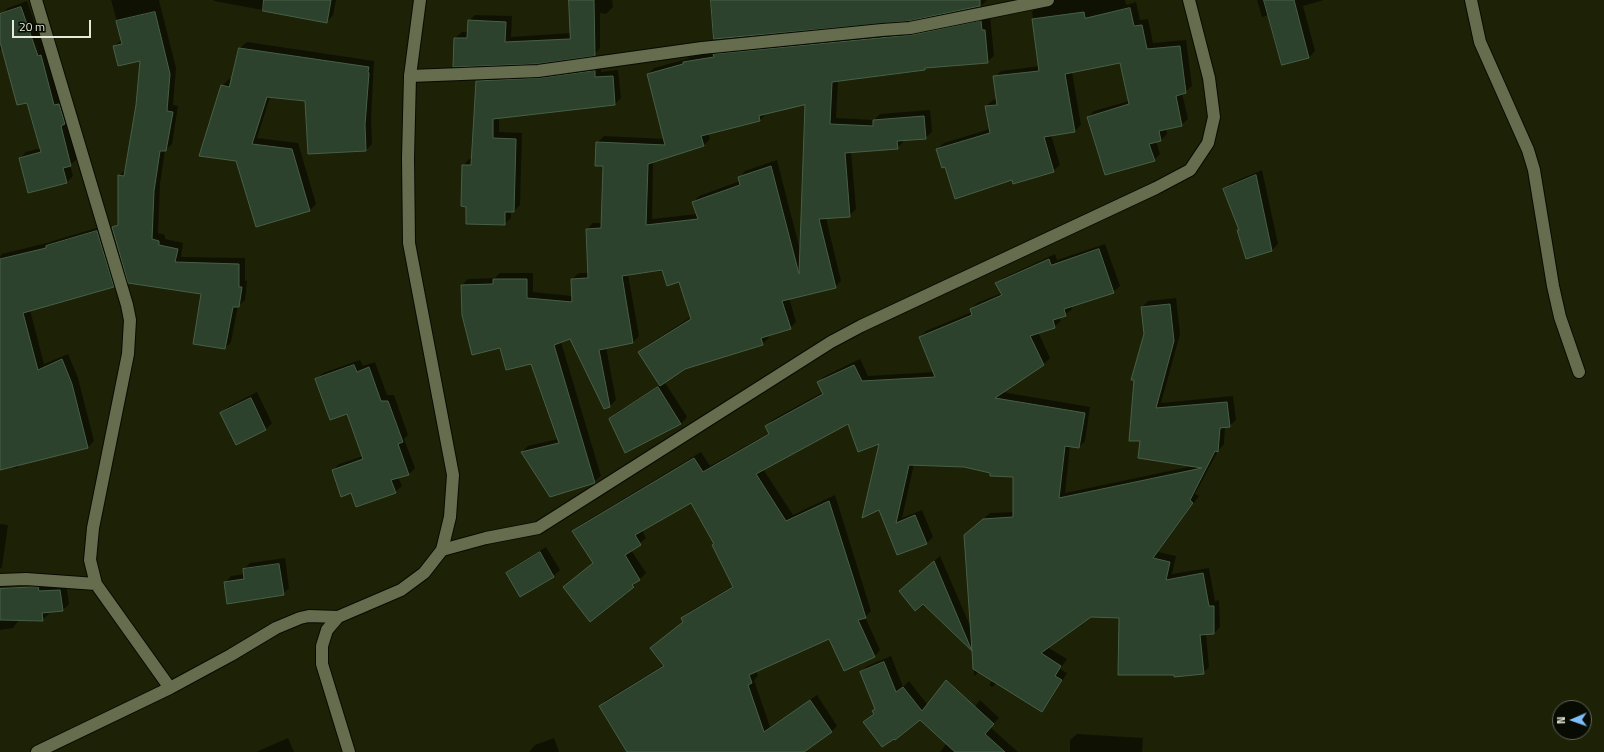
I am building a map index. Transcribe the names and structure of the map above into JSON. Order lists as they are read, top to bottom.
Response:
{
  "scale_bar": "20 m",
  "north": "left"
}
